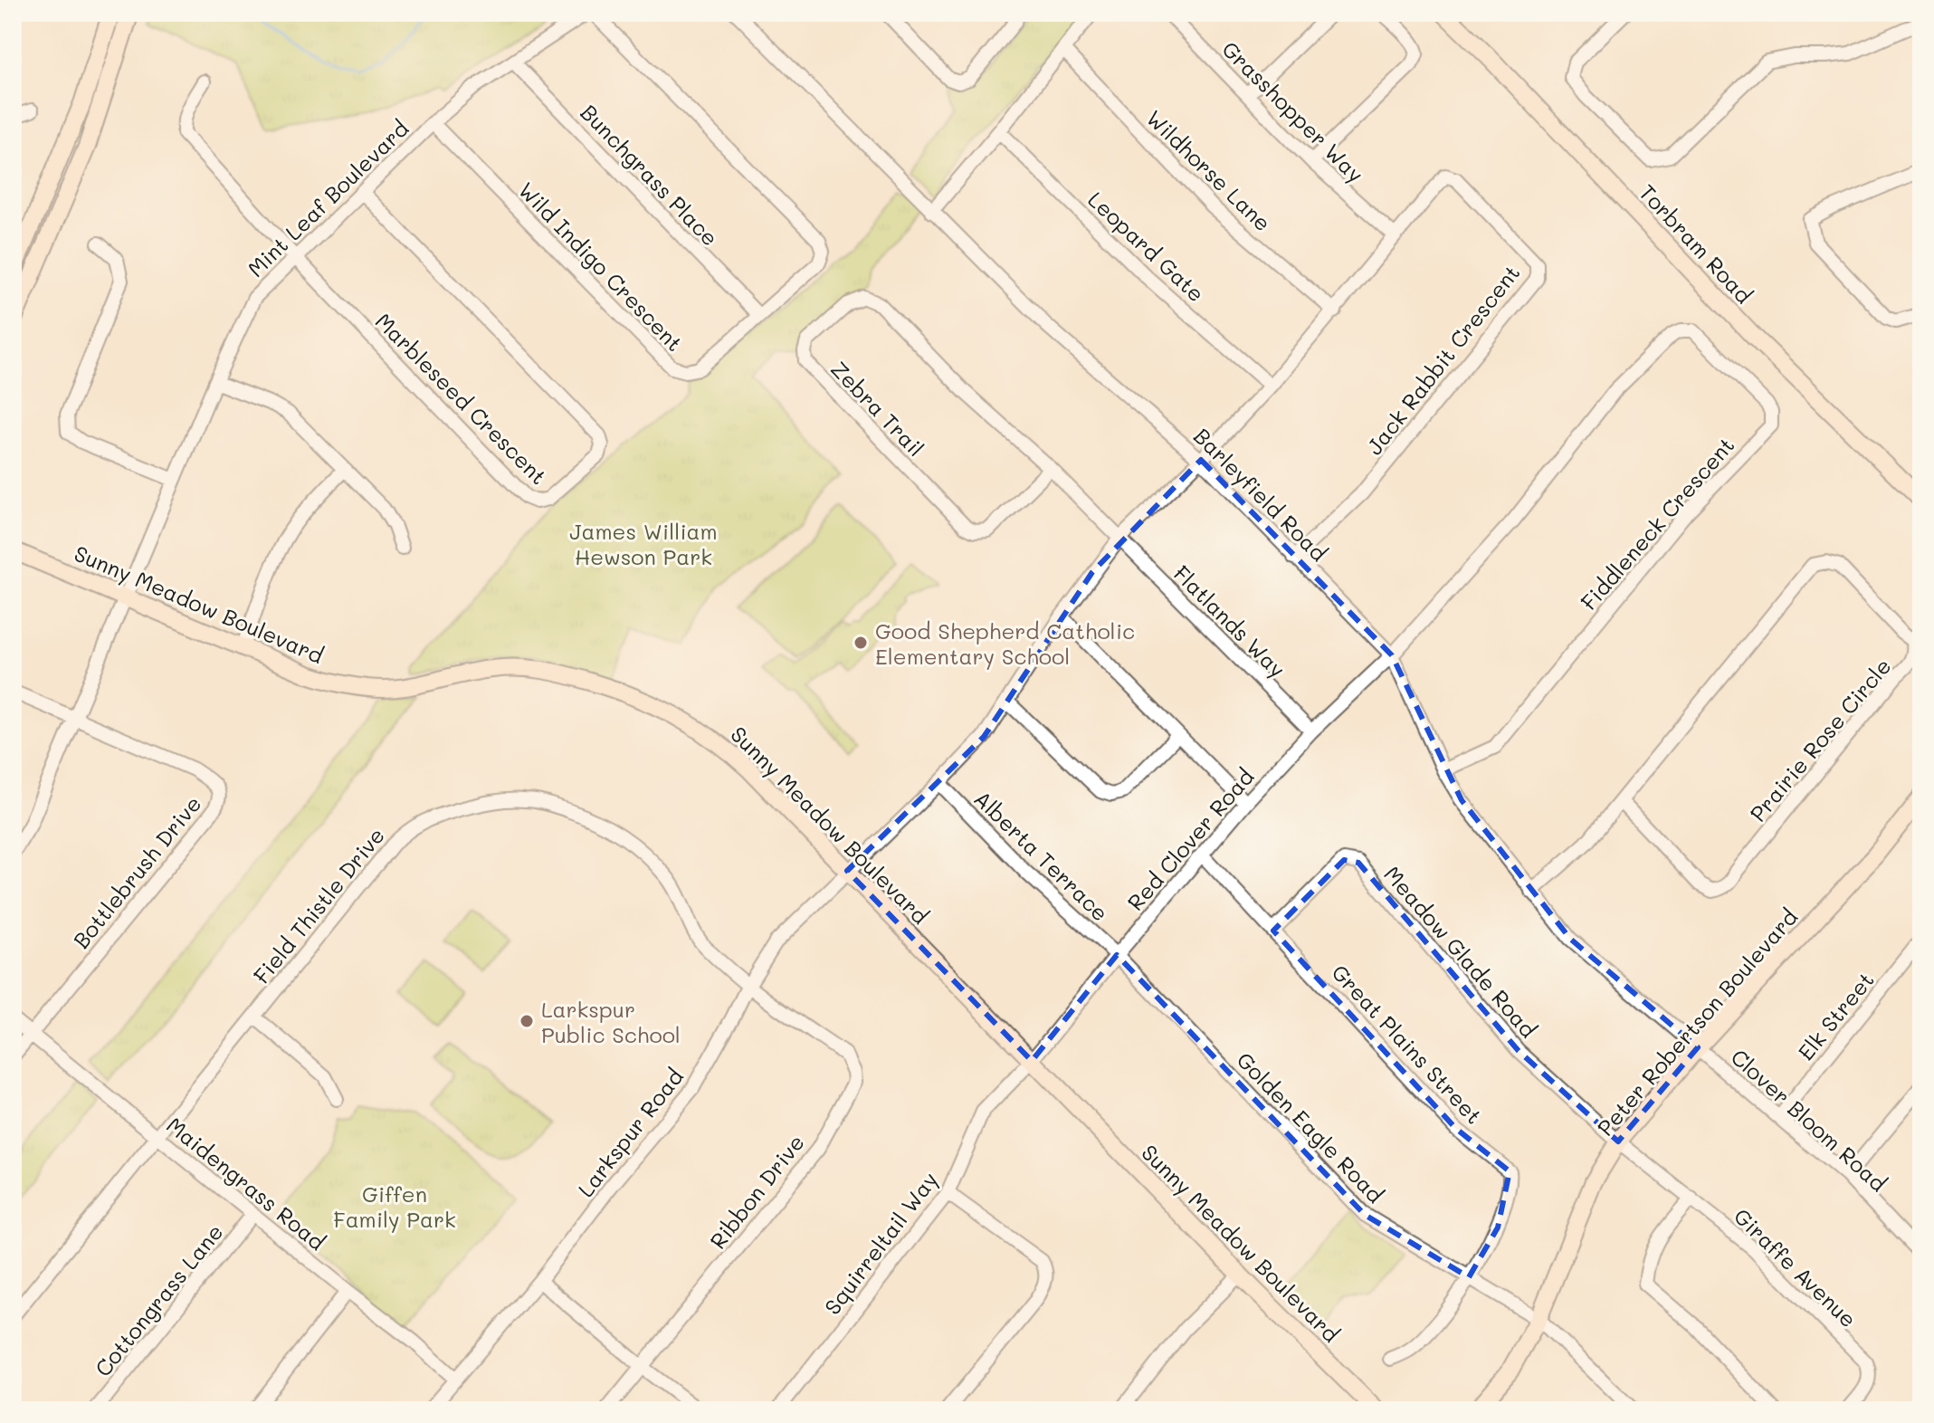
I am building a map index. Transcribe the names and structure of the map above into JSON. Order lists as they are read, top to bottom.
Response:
{
  "streets": {
    "street": [
      "Grasshopper Way",
      "Wildhorse Lane",
      "Bunchgrass Place",
      "Mint Leaf Boulevard",
      "Torbram Road",
      "Leopard Gate",
      "Wild Indigo Crescent",
      "Jack Rabbit Crescent",
      "Marbleseed Crescent",
      "Zebra Trail",
      "Barleyfield Road",
      "Fiddleneck Crescent",
      "Sunny Meadow Boulevard",
      "Flatlands Way",
      "Prairie Rose Circle",
      "Red Clover Road",
      "Alberta Terrace",
      "Bottlebrush Drive",
      "Field Thistle Drive",
      "Meadow Glade Road",
      "Elk Street",
      "Peter Robertson Boulevard",
      "Great Plains Street",
      "Clover Bloom Road",
      "Golden Eagle Road",
      "Larkspur Road",
      "Maidengrass Road",
      "Ribbon Drive",
      "Squirreltail Way",
      "Giraffe Avenue",
      "Cottongrass Lane"
    ]
  },
  "crossings": [
    ["Grasshopper Way", "Jack Rabbit Crescent"],
    ["Wildhorse Lane", "Jack Rabbit Crescent"],
    ["Bunchgrass Place", "Mint Leaf Boulevard"],
    ["Bunchgrass Place", "Wild Indigo Crescent"],
    ["Mint Leaf Boulevard", "Wild Indigo Crescent"],
    ["Mint Leaf Boulevard", "Marbleseed Crescent"],
    ["Mint Leaf Boulevard", "Sunny Meadow Boulevard"],
    ["Mint Leaf Boulevard", "Bottlebrush Drive"],
    ["Leopard Gate", "Jack Rabbit Crescent"],
    ["Jack Rabbit Crescent", "Zebra Trail"],
    ["Jack Rabbit Crescent", "Barleyfield Road"],
    ["Jack Rabbit Crescent", "Flatlands Way"],
    ["Jack Rabbit Crescent", "Larkspur Road"],
    ["Zebra Trail", "Flatlands Way"],
    ["Barleyfield Road", "Fiddleneck Crescent"],
    ["Barleyfield Road", "Prairie Rose Circle"],
    ["Barleyfield Road", "Red Clover Road"],
    ["Barleyfield Road", "Peter Robertson Boulevard"],
    ["Barleyfield Road", "Clover Bloom Road"],
    ["Fiddleneck Crescent", "Red Clover Road"],
    ["Sunny Meadow Boulevard", "Red Clover Road"],
    ["Sunny Meadow Boulevard", "Larkspur Road"],
    ["Sunny Meadow Boulevard", "Squirreltail Way"],
    ["Flatlands Way", "Red Clover Road"],
    ["Red Clover Road", "Alberta Terrace"],
    ["Red Clover Road", "Great Plains Street"],
    ["Red Clover Road", "Golden Eagle Road"],
    ["Red Clover Road", "Squirreltail Way"],
    ["Alberta Terrace", "Golden Eagle Road"],
    ["Alberta Terrace", "Larkspur Road"],
    ["Bottlebrush Drive", "Maidengrass Road"],
    ["Field Thistle Drive", "Larkspur Road"],
    ["Field Thistle Drive", "Maidengrass Road"],
    ["Field Thistle Drive", "Ribbon Drive"],
    ["Meadow Glade Road", "Peter Robertson Boulevard"],
    ["Meadow Glade Road", "Great Plains Street"],
    ["Meadow Glade Road", "Giraffe Avenue"],
    ["Elk Street", "Clover Bloom Road"],
    ["Peter Robertson Boulevard", "Clover Bloom Road"],
    ["Peter Robertson Boulevard", "Golden Eagle Road"],
    ["Peter Robertson Boulevard", "Giraffe Avenue"],
    ["Great Plains Street", "Golden Eagle Road"],
    ["Larkspur Road", "Maidengrass Road"],
    ["Larkspur Road", "Ribbon Drive"],
    ["Maidengrass Road", "Cottongrass Lane"]
  ],
  "parks": ["James William Hewson Park", "Giffen Family Park"],
  "places": ["Good Shepherd Catholic Elementary School", "Larkspur Public School"]
}
